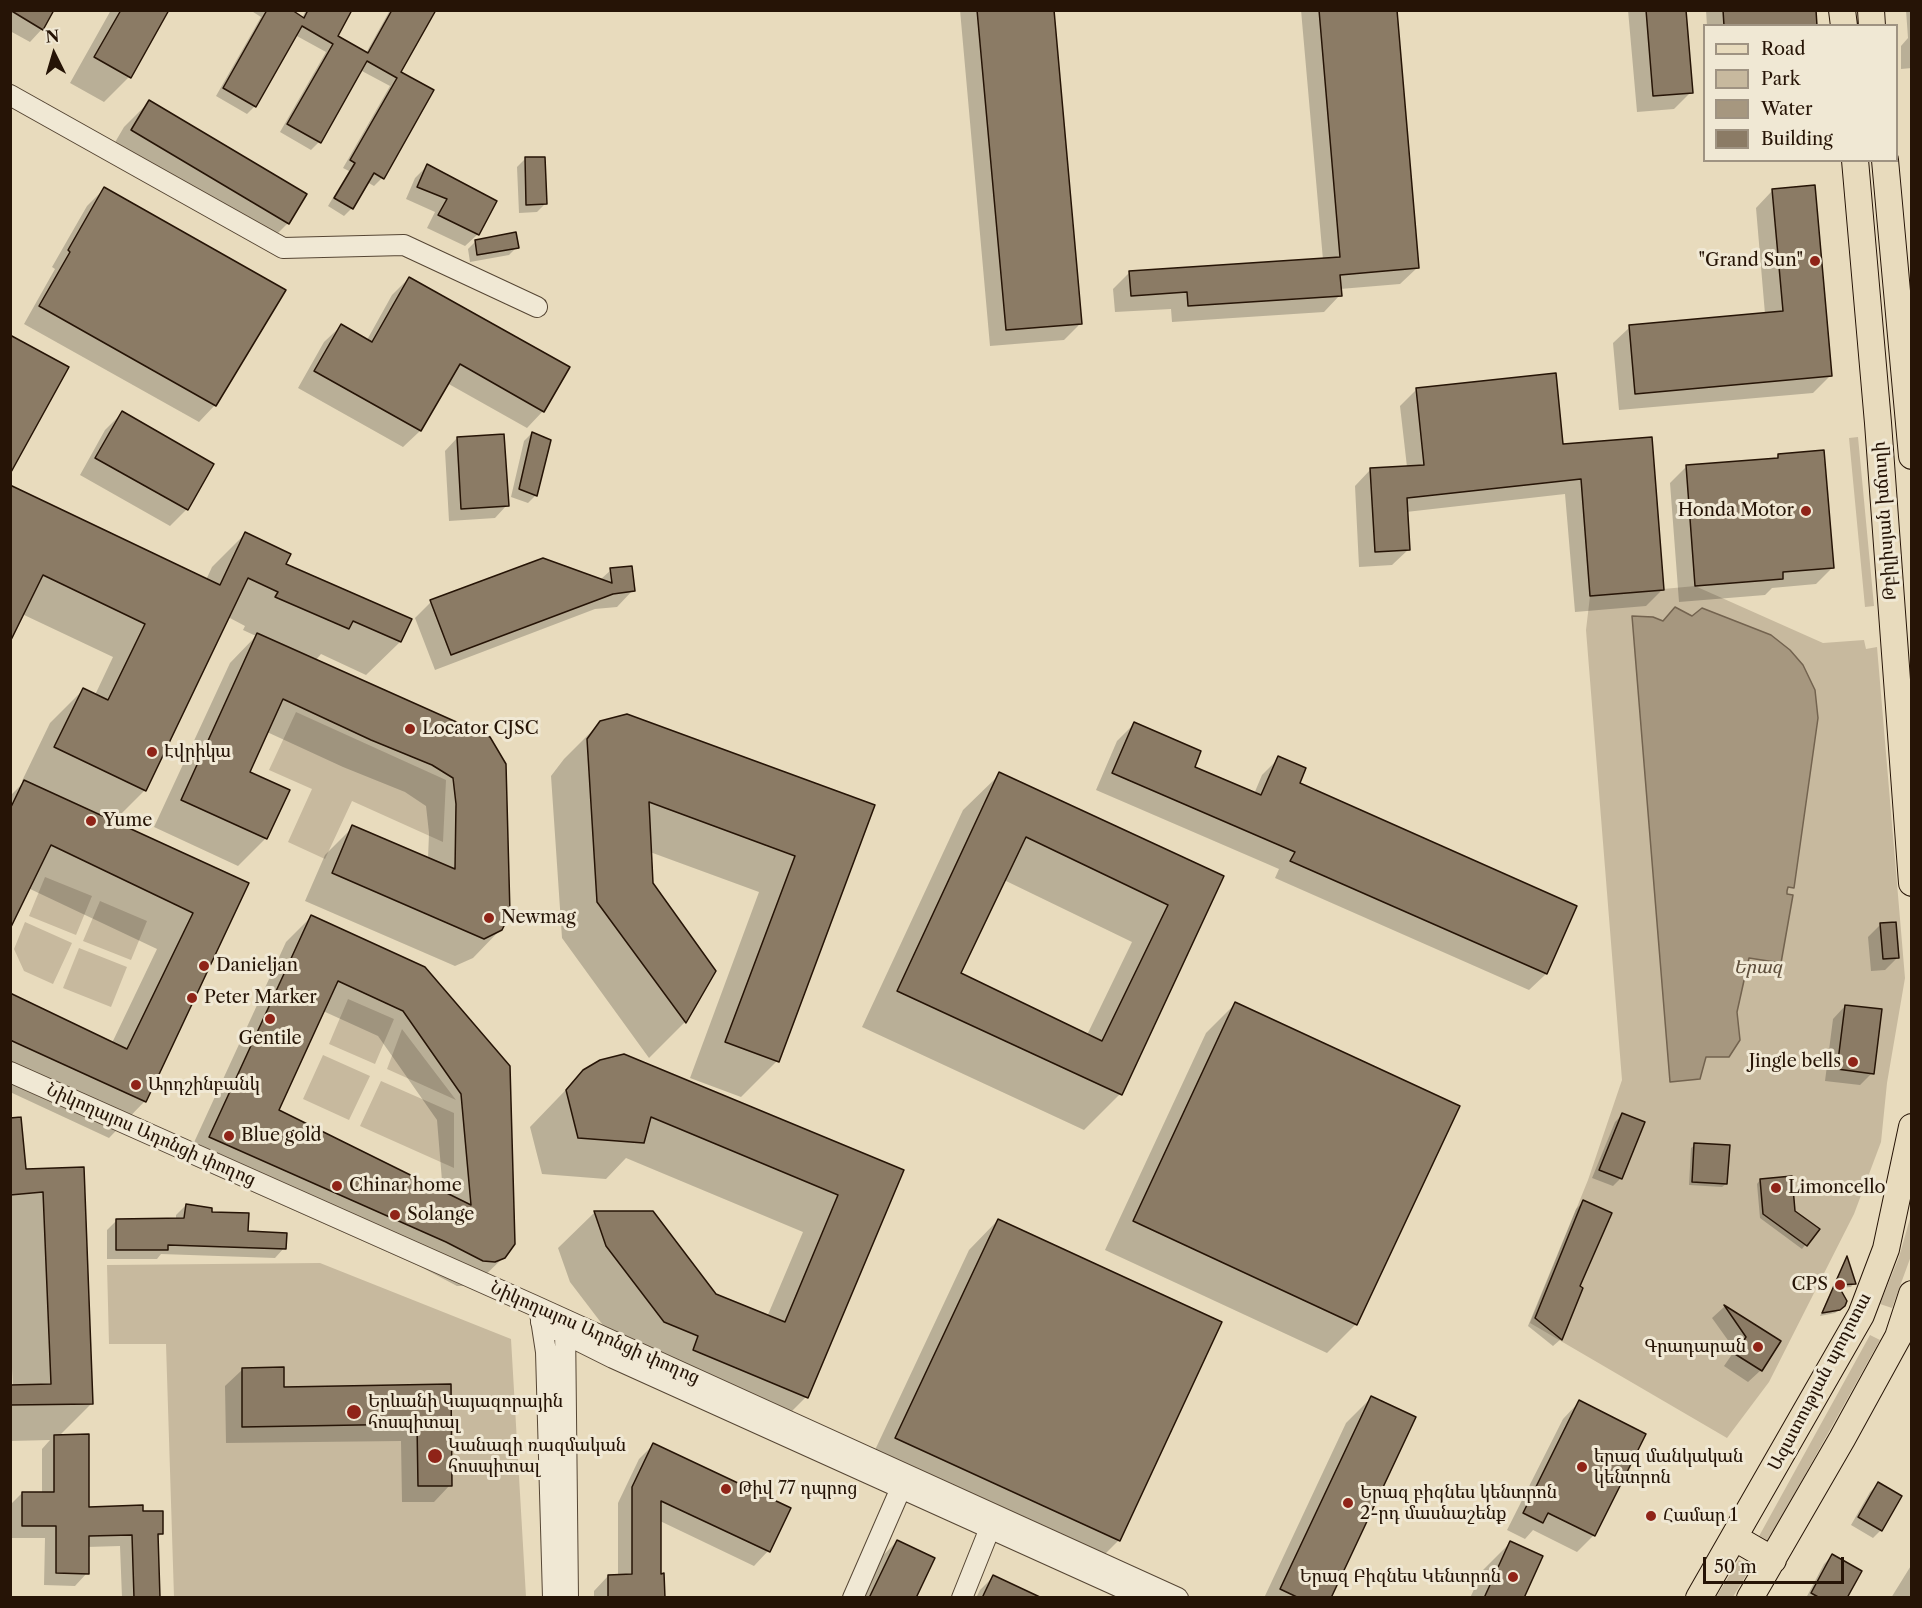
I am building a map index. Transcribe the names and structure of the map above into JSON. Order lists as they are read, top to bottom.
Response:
{
  "streets": {
    "main road": ["Թբիլիսյան խճուղի", "Ազատության պողոտա"],
    "street": ["Նիկողայոս Ադոնցի փողոց"]
  },
  "parks": ["Երազ"],
  "places": [
    "\"Grand Sun\"",
    "Honda Motor",
    "Locator CJSC",
    "Էվրիկա",
    "Yume",
    "Newmag",
    "Danieljan",
    "Peter Marker",
    "Gentile",
    "Jingle bells",
    "Արդշինբանկ",
    "Blue gold",
    "Chinar home",
    "Limoncello",
    "Solange",
    "CPS",
    "Գրադարան",
    "Երևանի Կայազորային հոսպիտալ",
    "Կանազի ռազմական հոսպիտալ",
    "երազ մանկական կենտրոն",
    "Թիվ 77 դպրոց",
    "Երազ բիզնես կենտրոն 2-րդ մասնաշենք",
    "Համար 1",
    "Երազ Բիզնես Կենտրոն"
  ],
  "legend": [
    "Road",
    "Park",
    "Water",
    "Building"
  ],
  "scale_bar": "50 m",
  "north": "top"
}
